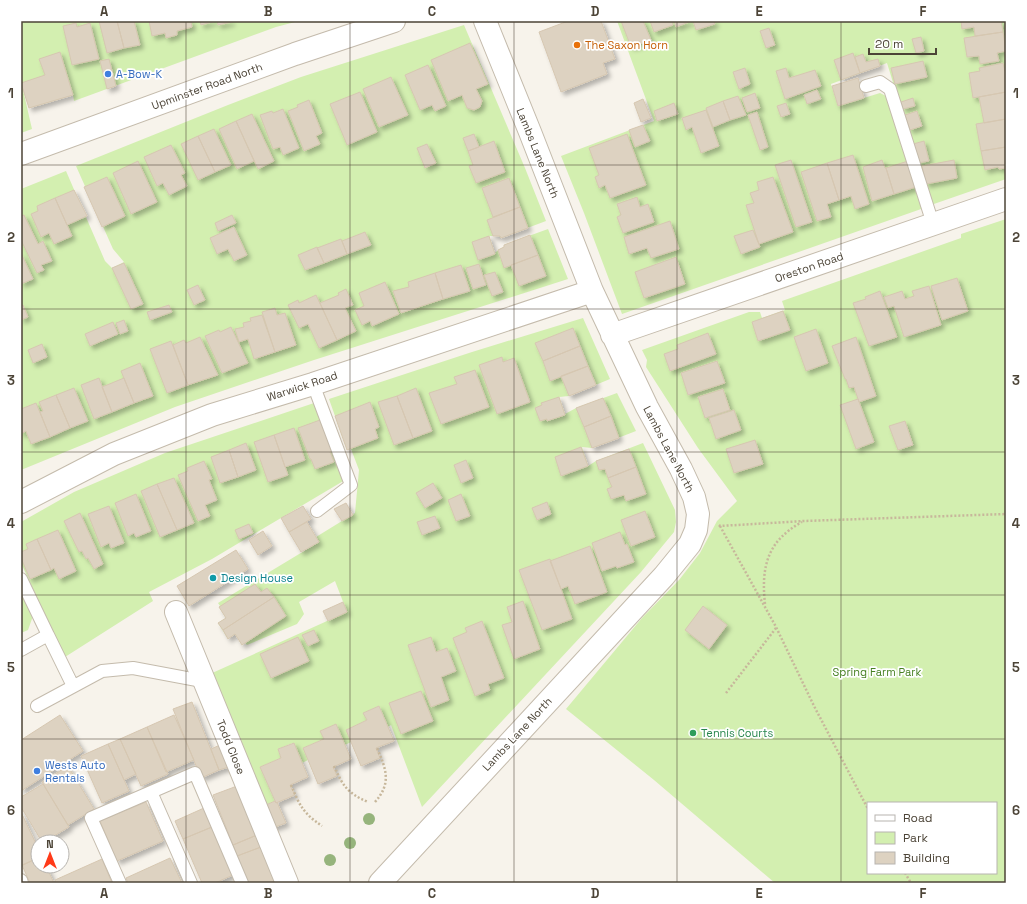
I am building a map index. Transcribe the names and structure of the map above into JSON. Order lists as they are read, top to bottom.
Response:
{
  "streets": {
    "street": [
      "Upminster Road North",
      "Lambs Lane North",
      "Oreston Road",
      "Warwick Road",
      "Todd Close"
    ]
  },
  "crossings": [
    ["Lambs Lane North", "Oreston Road"],
    ["Lambs Lane North", "Warwick Road"]
  ],
  "parks": ["Spring Farm Park"],
  "places": [
    "The Saxon Horn",
    "A-Bow-K",
    "Design House",
    "Tennis Courts",
    "Wests Auto Rentals"
  ],
  "legend": ["Road", "Park", "Building"],
  "scale_bar": "20 m",
  "north": "top",
  "grid": {
    "columns": [
      "A",
      "B",
      "C",
      "D",
      "E",
      "F"
    ],
    "rows": [
      "1",
      "2",
      "3",
      "4",
      "5",
      "6"
    ]
  }
}
